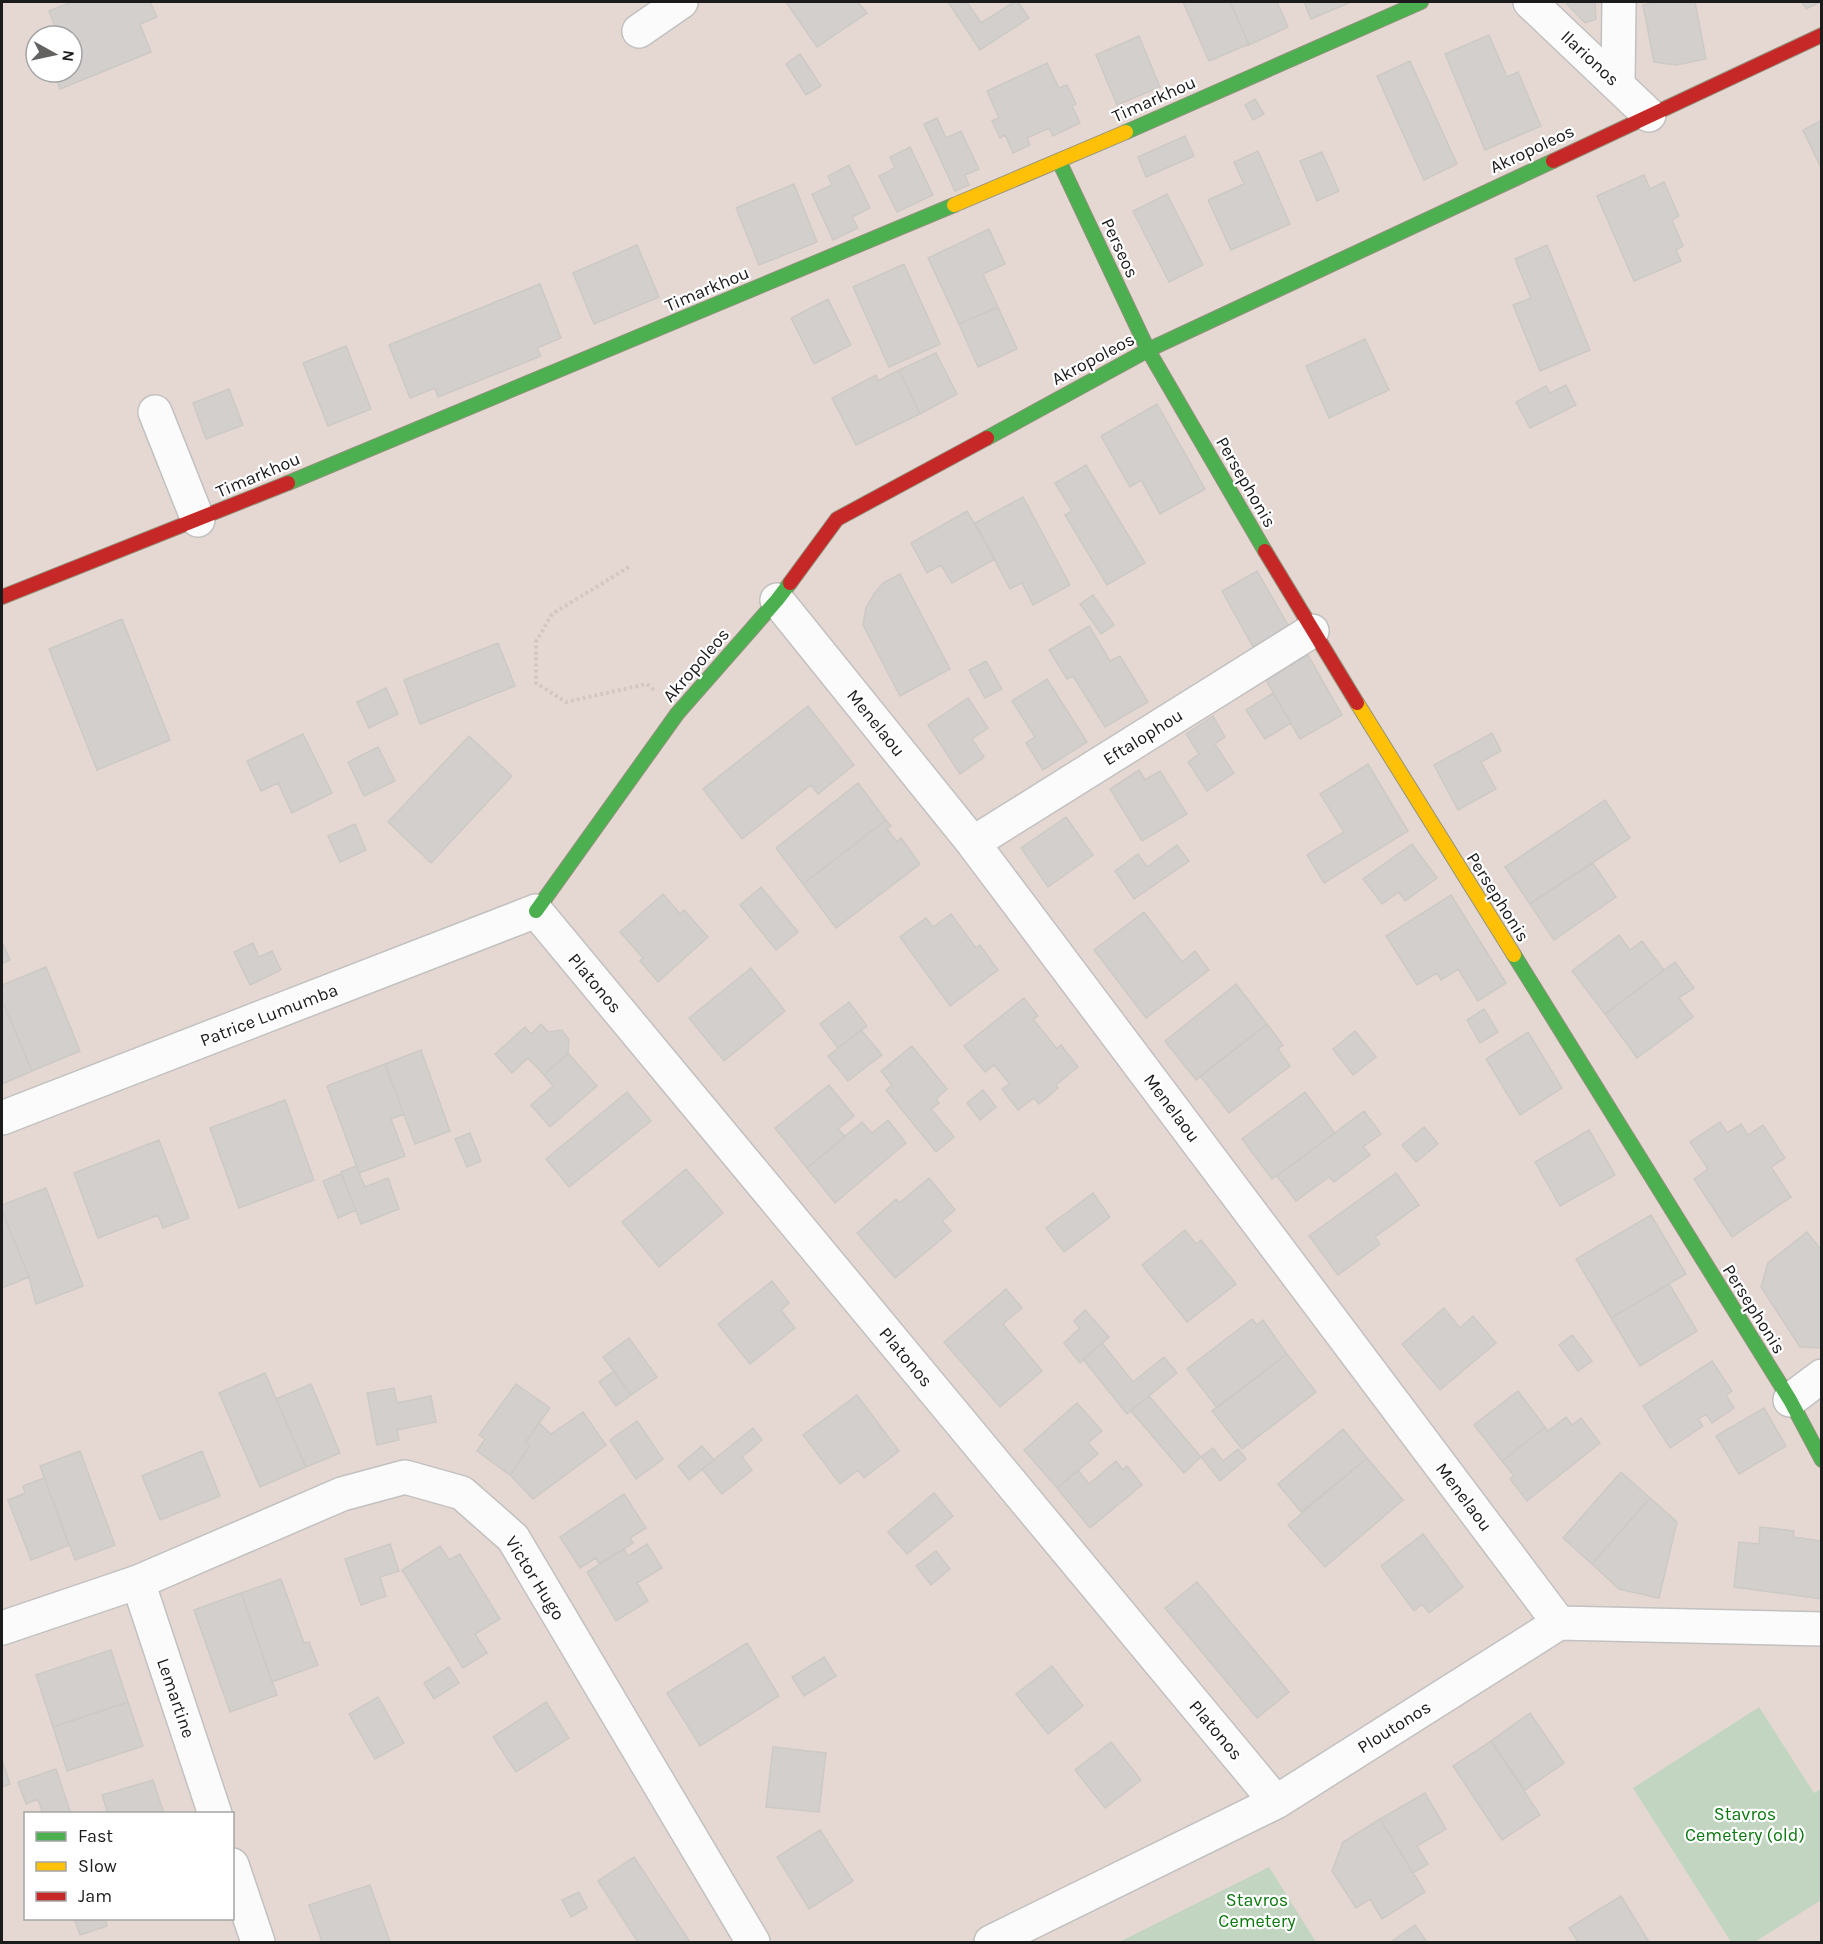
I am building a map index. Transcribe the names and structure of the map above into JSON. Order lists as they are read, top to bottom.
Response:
{
  "streets": {
    "street": [
      "Ilarionos",
      "Timarkhou",
      "Akropoleos",
      "Perseos",
      "Persephonis",
      "Menelaou",
      "Eftalophou",
      "Platonos",
      "Patrice Lumumba",
      "Victor Hugo",
      "Lemartine",
      "Ploutonos"
    ]
  },
  "crossings": [
    ["Ilarionos", "Akropoleos"],
    ["Timarkhou", "Perseos"],
    ["Akropoleos", "Perseos"],
    ["Akropoleos", "Persephonis"],
    ["Akropoleos", "Menelaou"],
    ["Akropoleos", "Platonos"],
    ["Akropoleos", "Patrice Lumumba"],
    ["Perseos", "Persephonis"],
    ["Persephonis", "Eftalophou"],
    ["Menelaou", "Eftalophou"],
    ["Menelaou", "Ploutonos"],
    ["Platonos", "Patrice Lumumba"],
    ["Platonos", "Ploutonos"],
    ["Victor Hugo", "Lemartine"]
  ],
  "parks": ["Stavros Cemetery (old)", "Stavros Cemetery"],
  "legend": ["Fast", "Slow", "Jam"],
  "north": "right"
}
